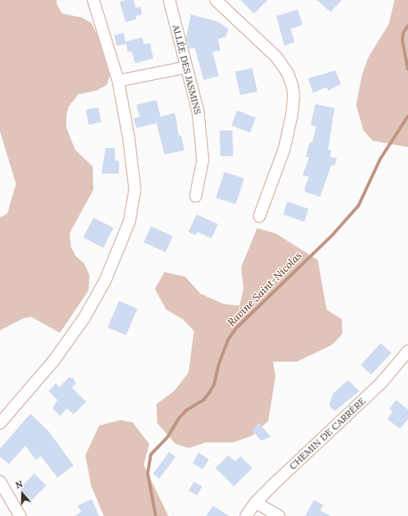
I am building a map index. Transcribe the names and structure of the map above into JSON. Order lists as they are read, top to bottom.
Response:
{
  "streets": {
    "street": ["ALLÉE DES JASMINS", "CHEMIN DE CARRÈRE"]
  },
  "water": ["Ravine Saint-Nicolas"],
  "north": "top"
}
